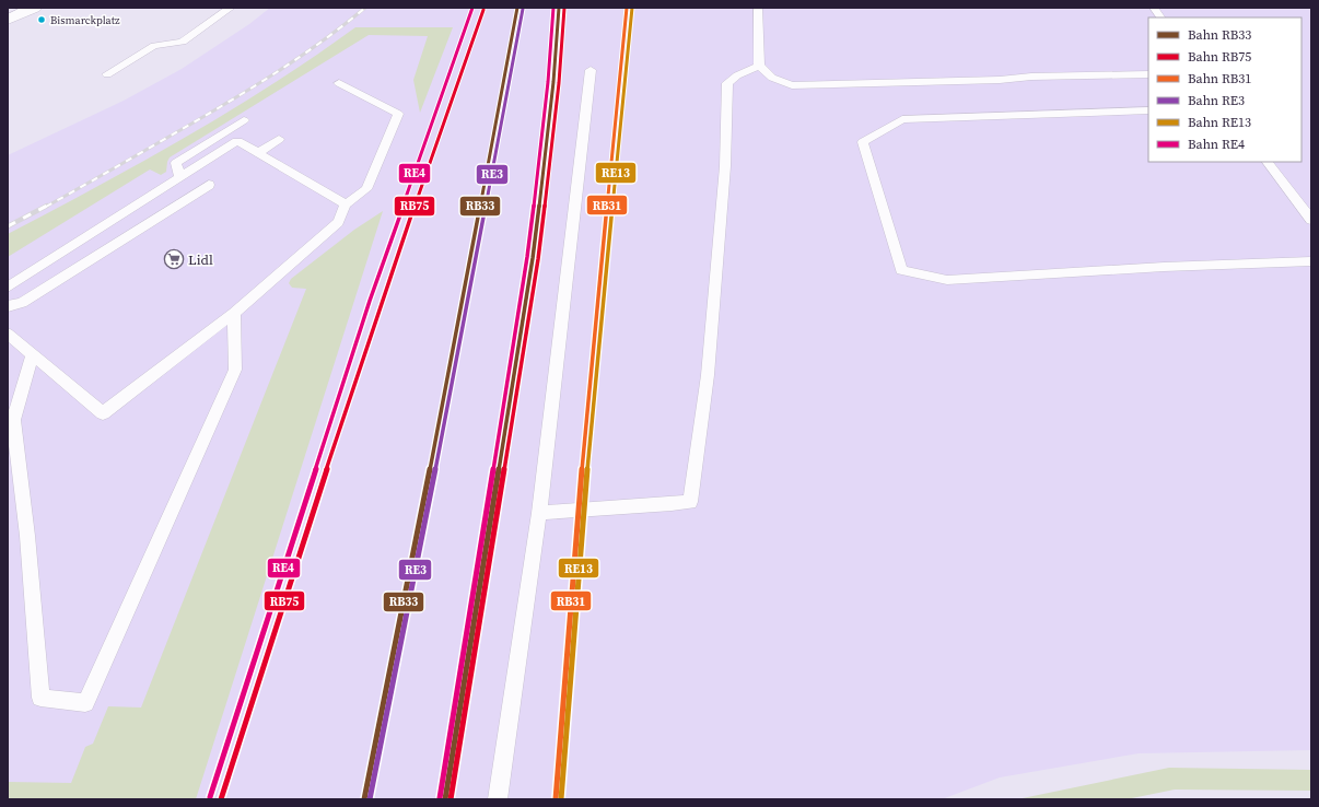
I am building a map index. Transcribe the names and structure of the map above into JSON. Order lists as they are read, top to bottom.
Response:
{
  "places": {
    "other": ["Bismarckplatz"],
    "supermarket": ["Lidl"]
  },
  "lines": [
    "rail line RB33",
    "rail line RB75",
    "rail line RB31",
    "rail line RE13",
    "rail line RE4",
    "rail line RE3"
  ],
  "legend": [
    "Bahn RB33",
    "Bahn RB75",
    "Bahn RB31",
    "Bahn RE3",
    "Bahn RE13",
    "Bahn RE4"
  ]
}
